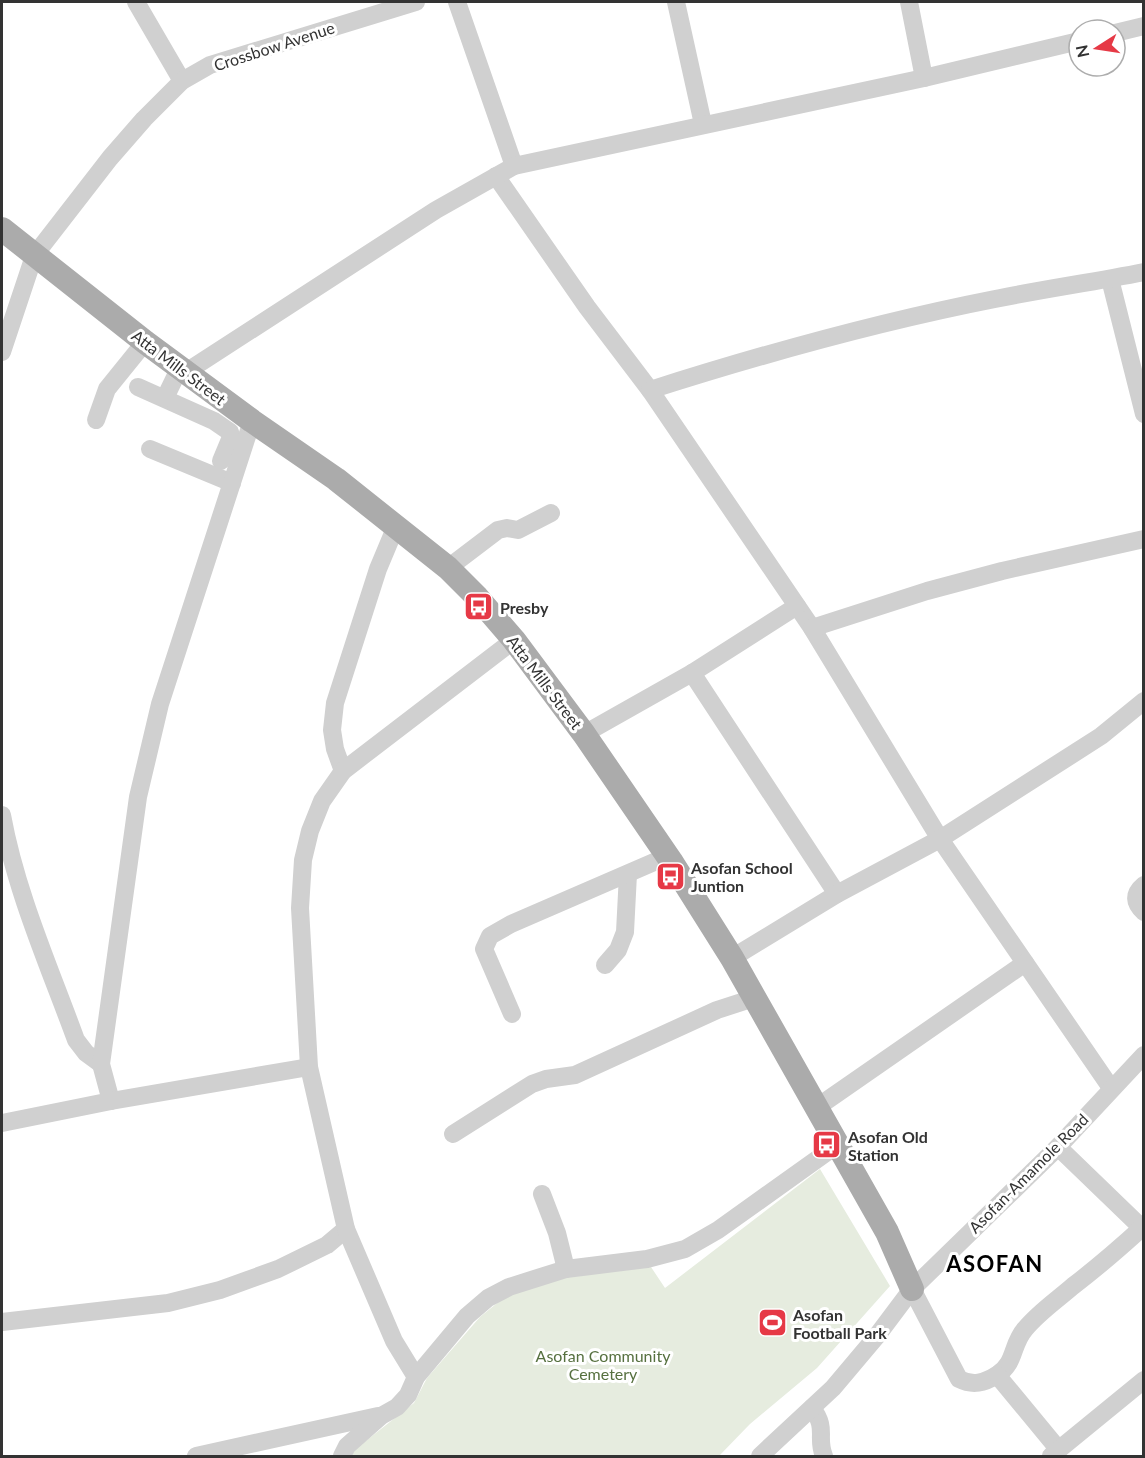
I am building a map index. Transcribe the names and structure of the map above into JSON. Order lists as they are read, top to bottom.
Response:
{
  "streets": {
    "main road": ["Atta Mills Street"],
    "street": ["Crossbow Avenue", "Asofan-Amamole Road"]
  },
  "crossings": [
    ["Crossbow Avenue", "Atta Mills Street"],
    ["Atta Mills Street", "Asofan-Amamole Road"]
  ],
  "districts": ["ASOFAN"],
  "parks": ["Asofan Community Cemetery"],
  "places": {
    "bus stop": ["Presby", "Asofan School Juntion", "Asofan Old Station"],
    "sports": ["Asofan Football Park"]
  },
  "north": "left"
}
